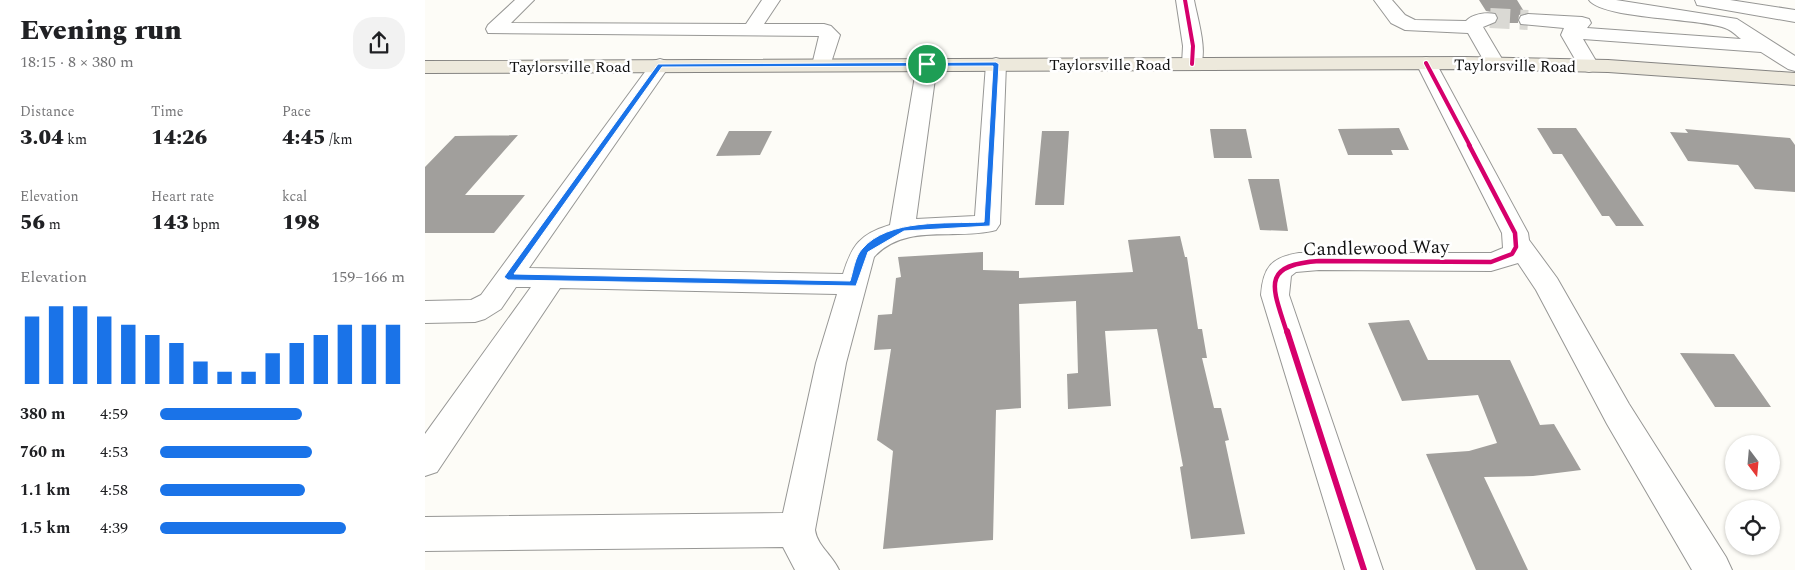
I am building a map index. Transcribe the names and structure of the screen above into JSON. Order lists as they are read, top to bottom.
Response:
{
  "streets": {
    "main road": ["Taylorsville Road"],
    "street": ["Candlewood Way"]
  },
  "north": "bottom",
  "page": {
    "heading": ["Evening run", "18:15 · 8 × 380 m"],
    "stats": [
      ["Distance", "3.04 km"],
      ["Time", "14:26"],
      ["Pace", "4:45 /km"],
      ["Elevation", "56 m"],
      ["Heart rate", "143 bpm"],
      ["kcal", "198"]
    ],
    "chart": ["Elevation", "159–166 m"],
    "list": [
      {
        "name": "380 m",
        "note": "4:59"
      },
      {
        "name": "760 m",
        "note": "4:53"
      },
      {
        "name": "1.1 km",
        "note": "4:58"
      },
      {
        "name": "1.5 km",
        "note": "4:39"
      }
    ]
  }
}
